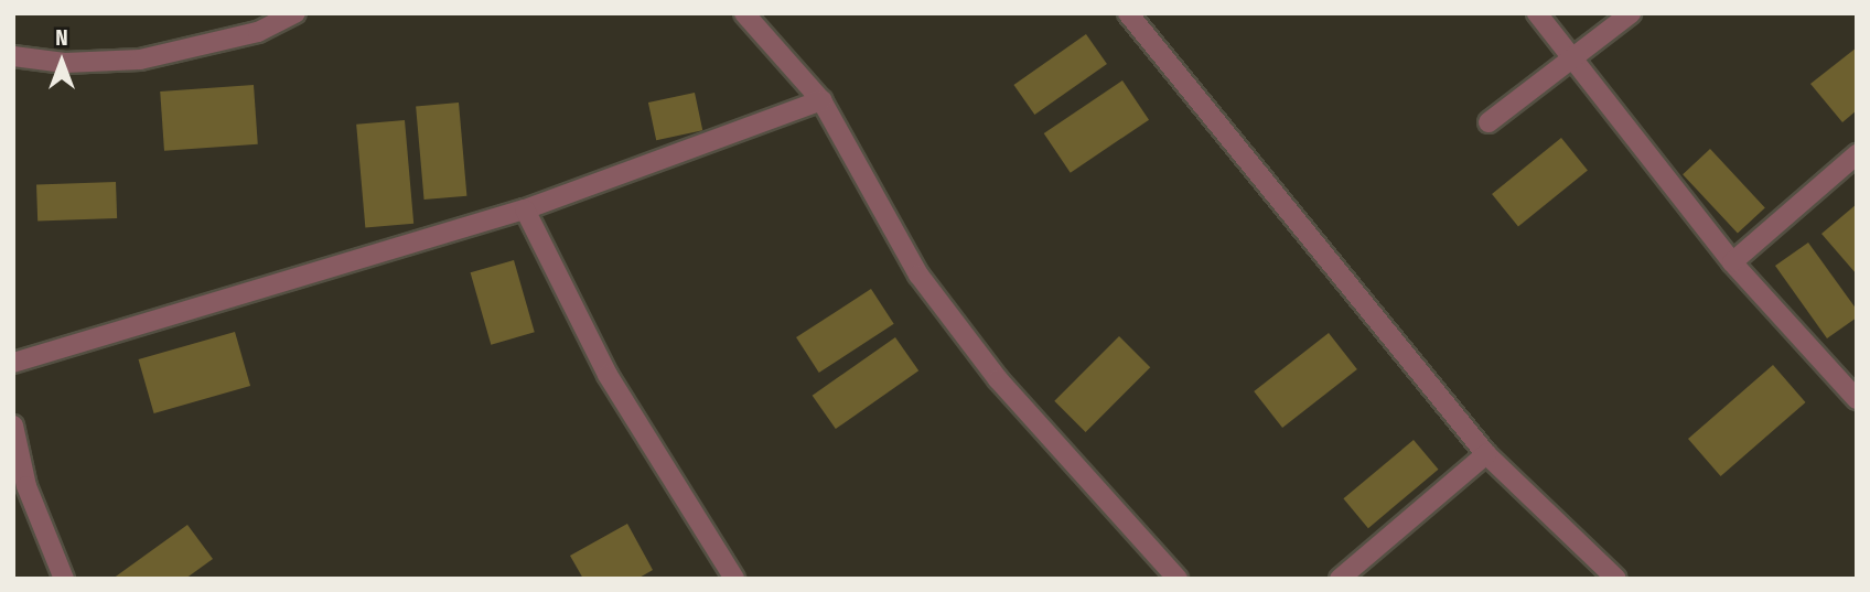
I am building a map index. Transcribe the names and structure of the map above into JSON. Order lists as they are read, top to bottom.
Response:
{
  "north": "top"
}
